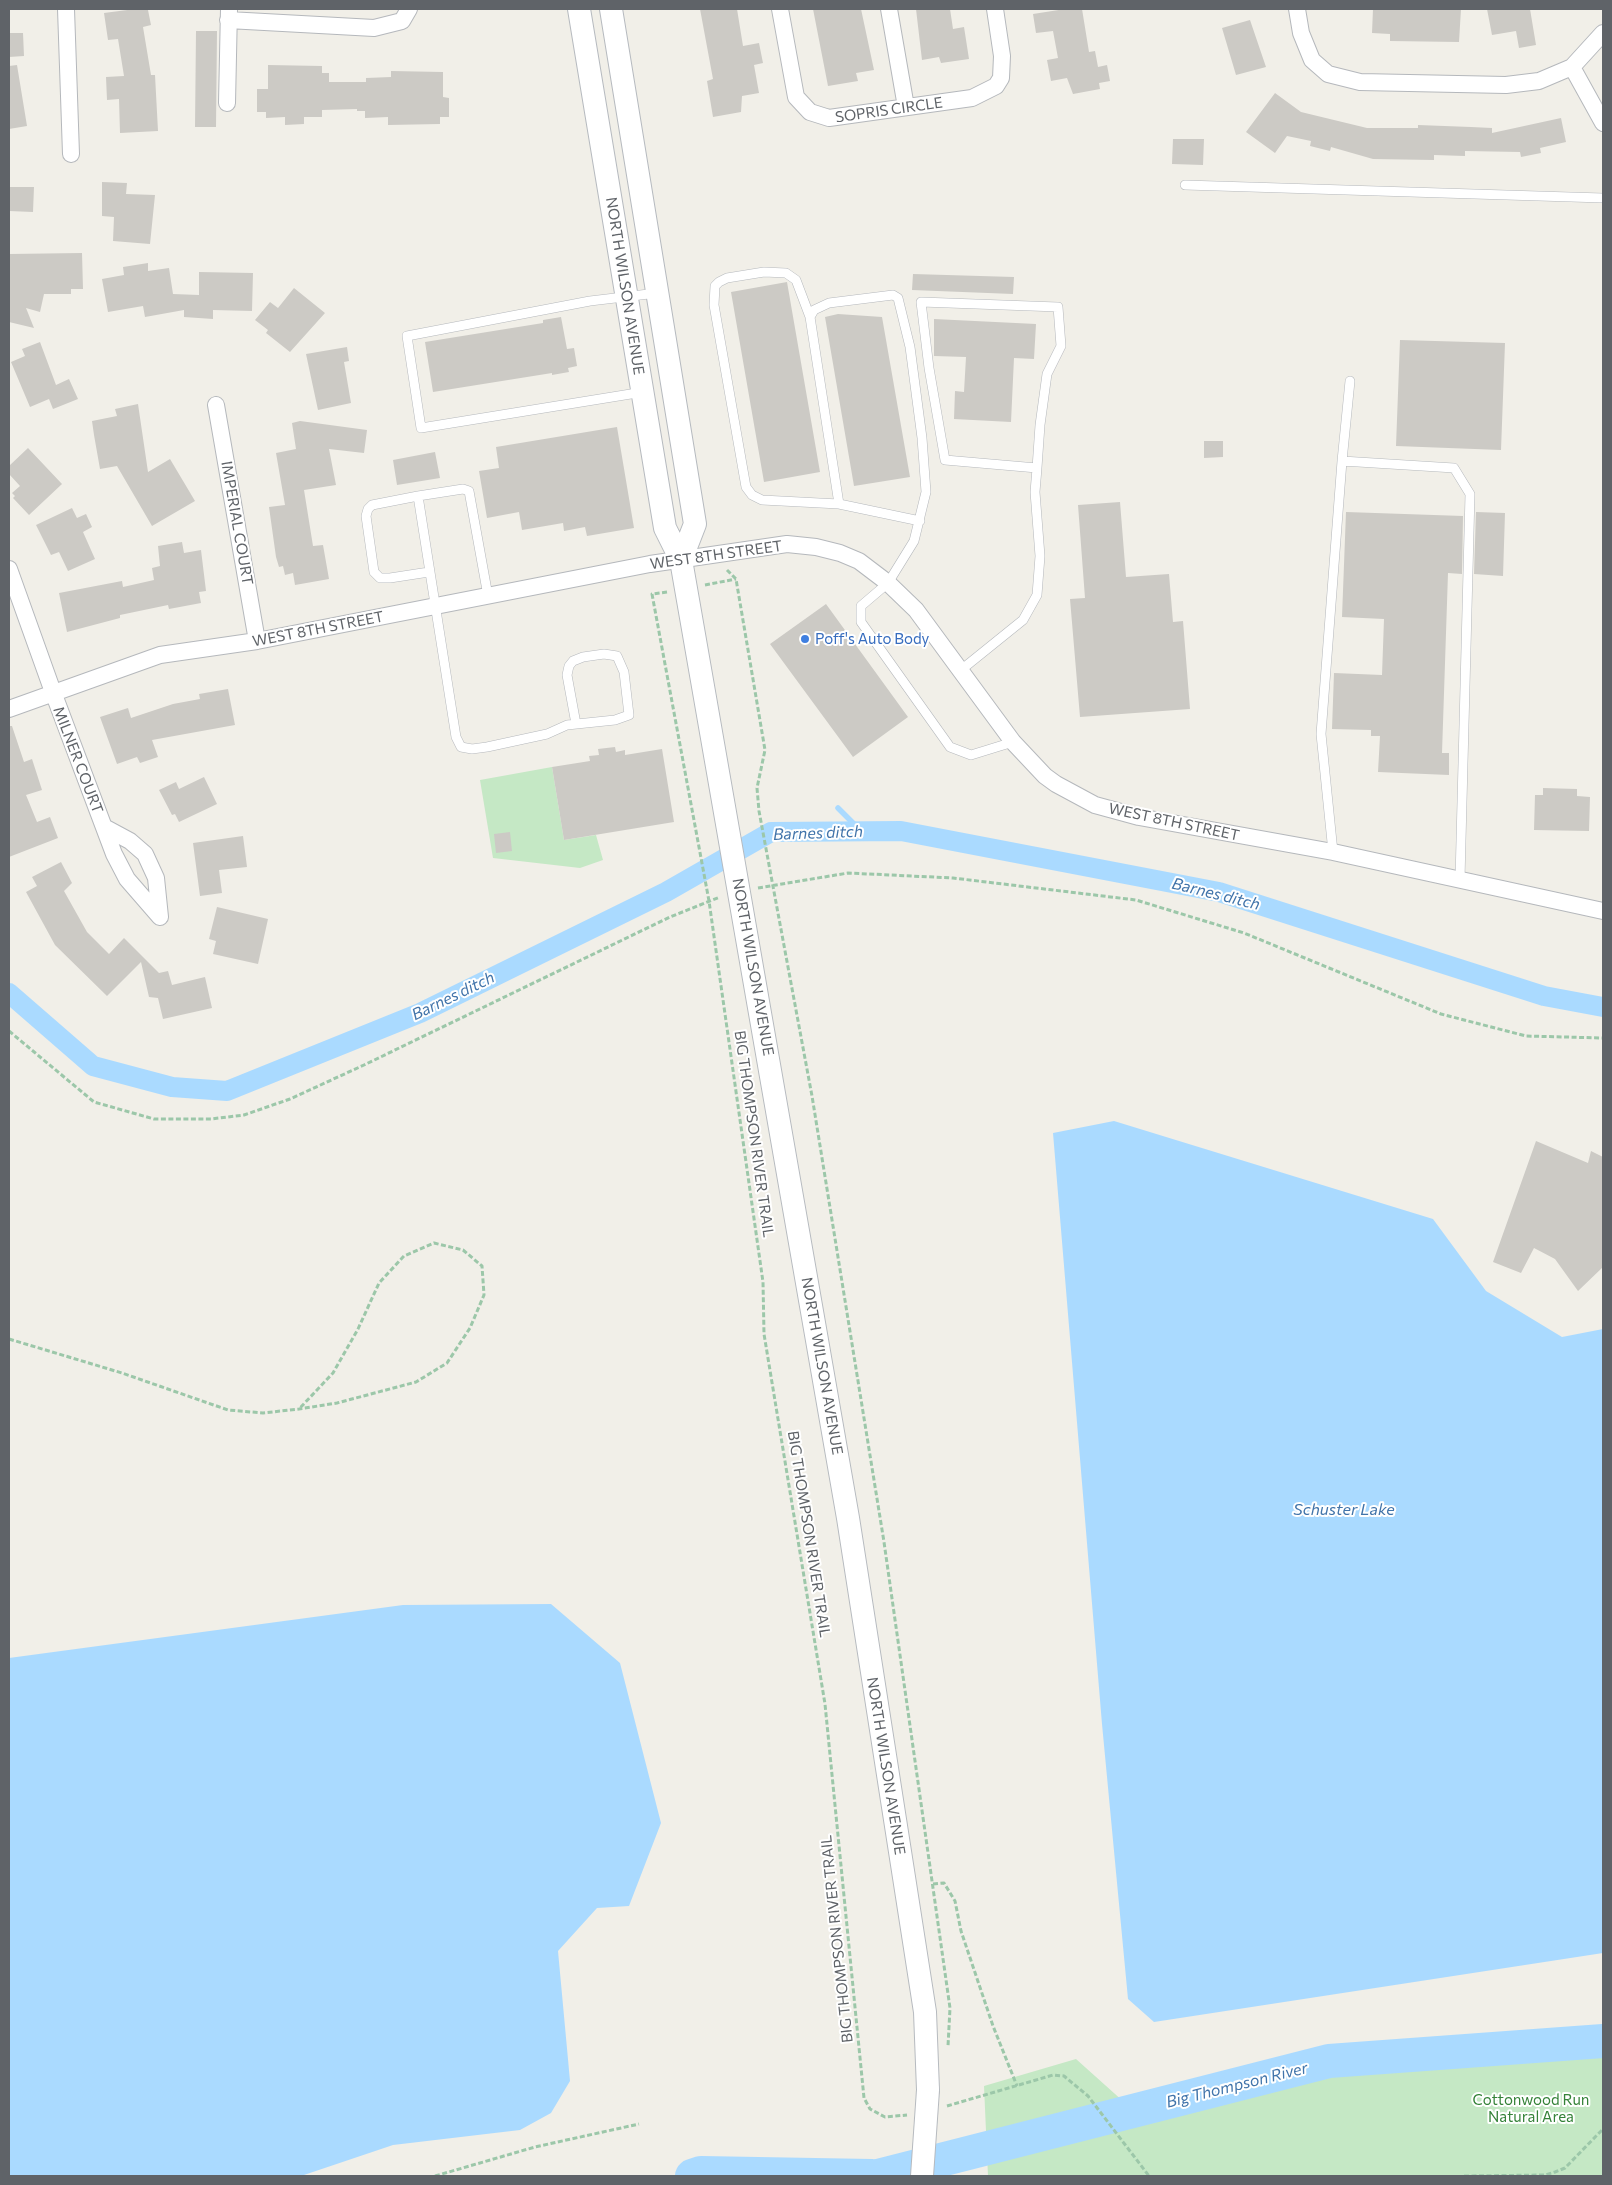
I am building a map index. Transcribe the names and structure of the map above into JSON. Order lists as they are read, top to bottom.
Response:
{
  "streets": {
    "main road": ["NORTH WILSON AVENUE"],
    "street": [
      "SOPRIS CIRCLE",
      "IMPERIAL COURT",
      "WEST 8TH STREET",
      "MILNER COURT"
    ],
    "path": ["BIG THOMPSON RIVER TRAIL"]
  },
  "crossings": [
    ["NORTH WILSON AVENUE", "WEST 8TH STREET"],
    ["IMPERIAL COURT", "WEST 8TH STREET"],
    ["WEST 8TH STREET", "MILNER COURT"]
  ],
  "water": ["Barnes ditch", "Schuster Lake", "Big Thompson River"],
  "parks": ["Cottonwood Run Natural Area"],
  "places": ["Poff's Auto Body"]
}
